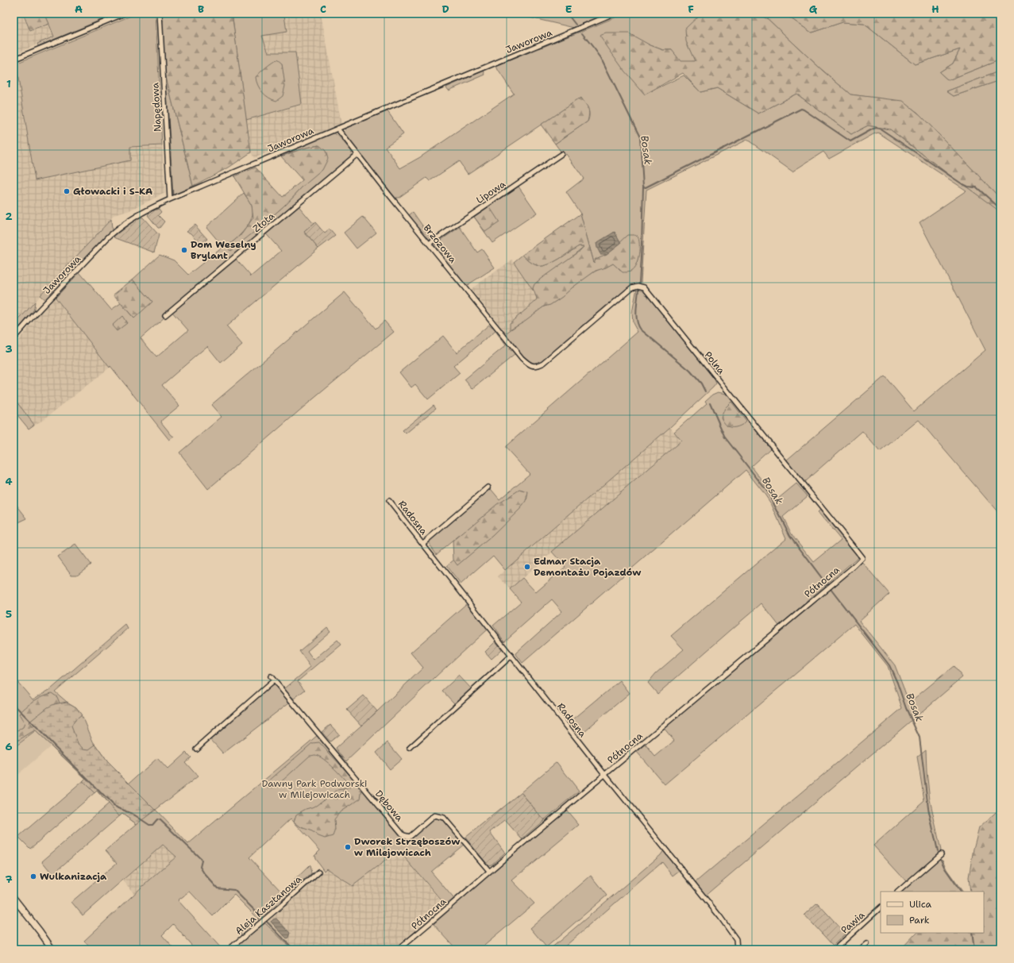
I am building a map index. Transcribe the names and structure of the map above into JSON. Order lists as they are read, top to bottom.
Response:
{
  "streets": {
    "street": [
      "Jaworowa",
      "Napędowa",
      "Lipowa",
      "Złota",
      "Brzozowa",
      "Polna",
      "Radosna",
      "Północna",
      "Dębowa",
      "Aleja Kasztanowa",
      "Pawia"
    ]
  },
  "crossings": [
    ["Jaworowa", "Napędowa"],
    ["Jaworowa", "Brzozowa"],
    ["Lipowa", "Brzozowa"],
    ["Złota", "Brzozowa"],
    ["Brzozowa", "Polna"],
    ["Polna", "Północna"],
    ["Radosna", "Północna"],
    ["Północna", "Dębowa"]
  ],
  "water": ["Bosak"],
  "parks": ["Dawny Park Podworski w Milejowicach"],
  "places": [
    "Głowacki i S-KA",
    "Dom Weselny Brylant",
    "Edmar Stacja Demontażu Pojazdów",
    "Dworek Strzęboszów w Milejowicach",
    "Wulkanizacja"
  ],
  "legend": ["Ulica", "Park"],
  "grid": {
    "columns": [
      "A",
      "B",
      "C",
      "D",
      "E",
      "F",
      "G",
      "H"
    ],
    "rows": [
      "1",
      "2",
      "3",
      "4",
      "5",
      "6",
      "7"
    ]
  }
}
